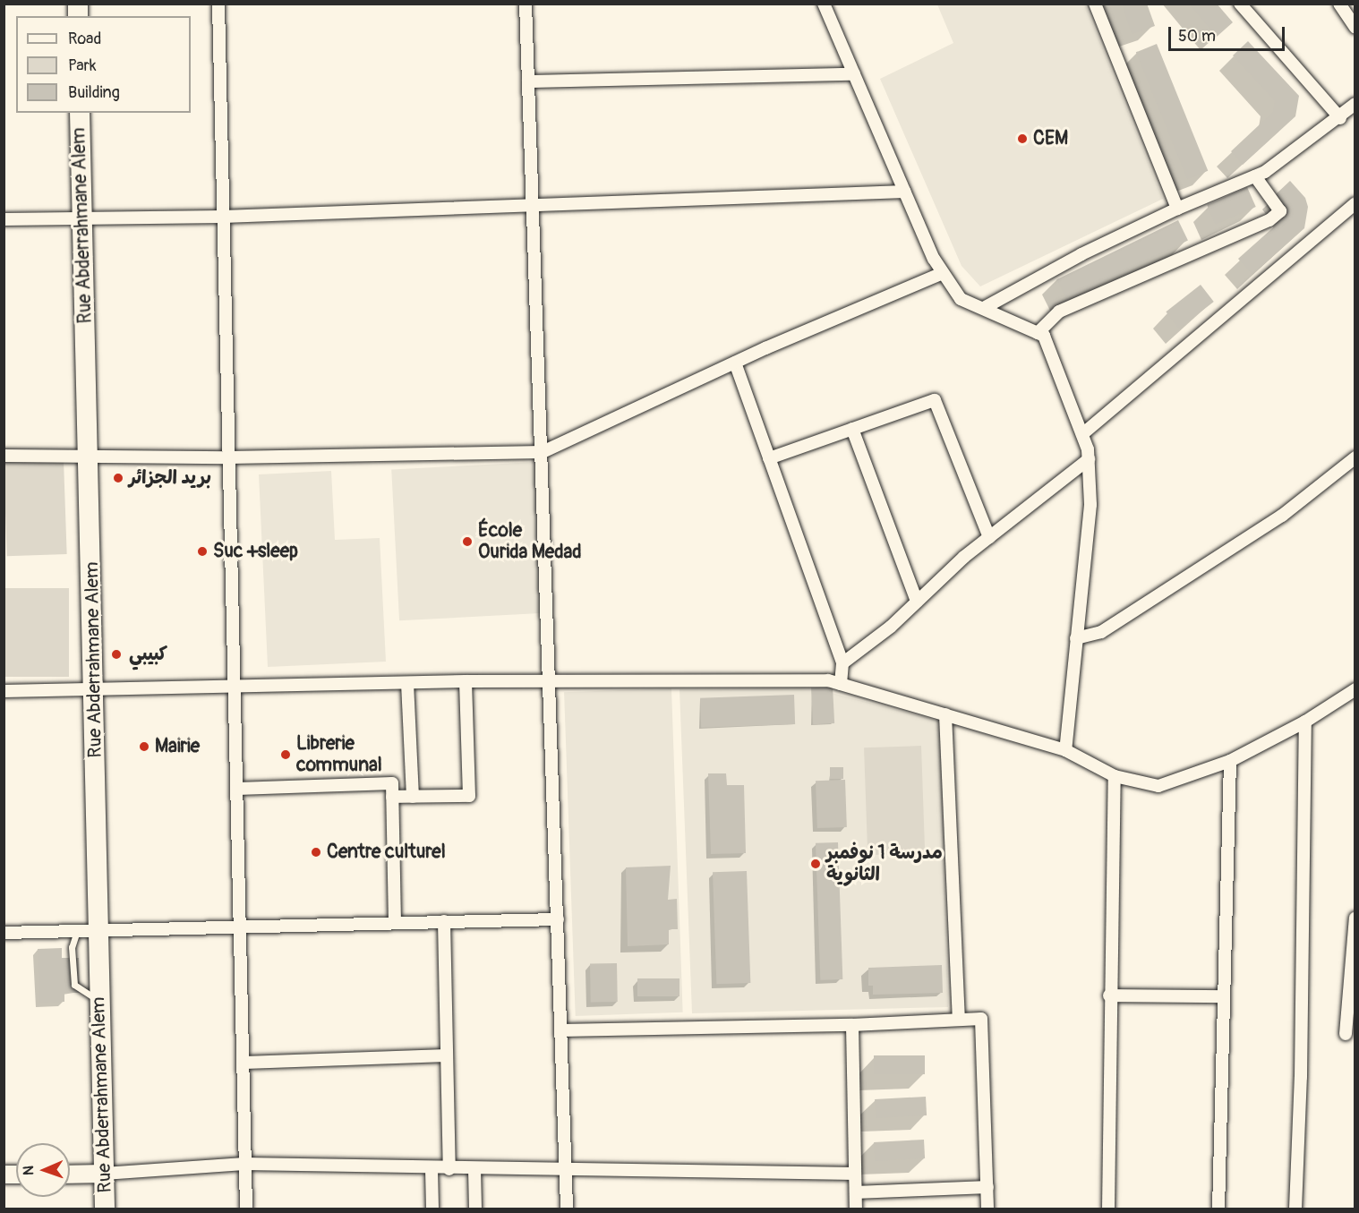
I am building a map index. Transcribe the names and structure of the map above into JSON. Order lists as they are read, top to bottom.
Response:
{
  "streets": {
    "main road": ["Rue Abderrahmane Alem"]
  },
  "places": [
    "CEM",
    "بريد الجزائر",
    "École Ourida Medad",
    "Suc +sleep",
    "كبيبي",
    "Mairie",
    "Librerie communal",
    "Centre culturel",
    "مدرسة 1 نوفمبر الثانوية"
  ],
  "legend": ["Road", "Park", "Building"],
  "scale_bar": "50 m",
  "north": "left"
}
